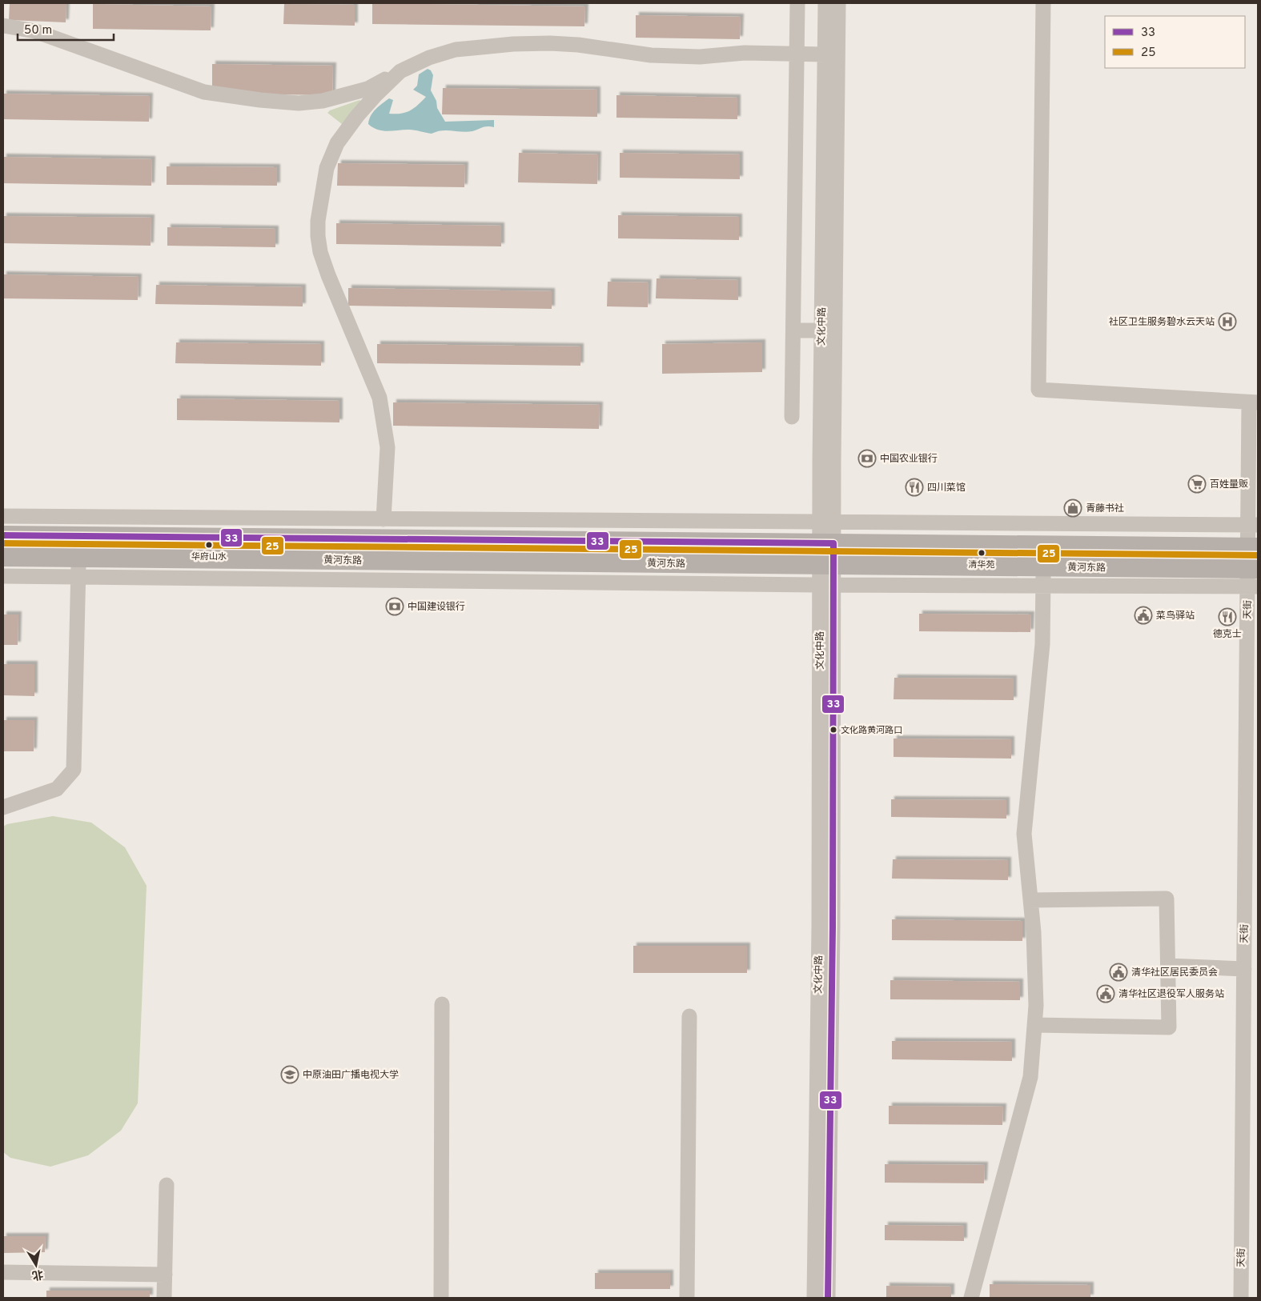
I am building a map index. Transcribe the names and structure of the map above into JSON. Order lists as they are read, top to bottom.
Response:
{
  "streets": {
    "main road": ["黄河东路"],
    "street": ["文化中路", "天街"]
  },
  "crossings": [
    ["文化中路", "黄河东路"],
    ["黄河东路", "天街"]
  ],
  "places": {
    "hospital": ["社区卫生服务碧水云天站"],
    "bank": ["中国农业银行", "中国建设银行"],
    "supermarket": ["百姓量贩"],
    "restaurant": ["四川菜馆", "德克士"],
    "shop": ["青藤书社"],
    "other": ["华府山水", "清华苑", "文化路黄河路口"],
    "public building": ["菜鸟驿站", "清华社区居民委员会", "清华社区退役军人服务站"],
    "school or university": ["中原油田广播电视大学"]
  },
  "lines": ["transit line 33", "transit line 25"],
  "legend": ["33", "25"],
  "scale_bar": "50 m",
  "north": "bottom"
}
